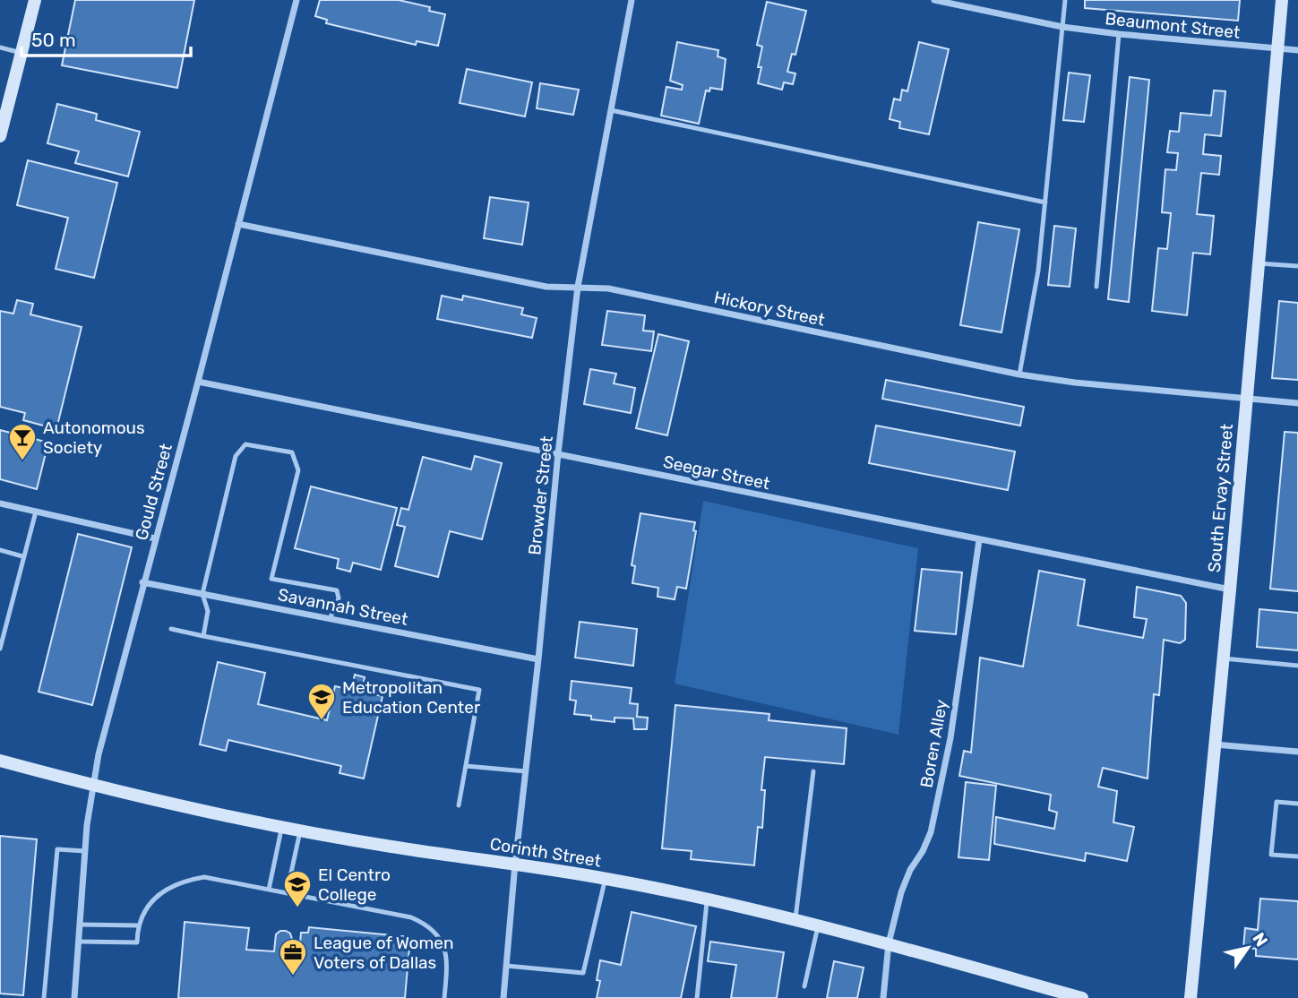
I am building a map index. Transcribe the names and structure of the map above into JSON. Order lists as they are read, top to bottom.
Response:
{
  "streets": {
    "main road": ["South Ervay Street", "Corinth Street"],
    "street": [
      "Beaumont Street",
      "Hickory Street",
      "Seegar Street",
      "Gould Street",
      "Browder Street",
      "Savannah Street",
      "Boren Alley"
    ]
  },
  "crossings": [
    ["Beaumont Street", "South Ervay Street"],
    ["Hickory Street", "Gould Street"],
    ["Hickory Street", "Browder Street"],
    ["Hickory Street", "South Ervay Street"],
    ["Seegar Street", "Gould Street"],
    ["Seegar Street", "Browder Street"],
    ["Seegar Street", "South Ervay Street"],
    ["Seegar Street", "Boren Alley"],
    ["Gould Street", "Savannah Street"],
    ["Gould Street", "Corinth Street"],
    ["Browder Street", "Savannah Street"],
    ["Browder Street", "Corinth Street"],
    ["Boren Alley", "Corinth Street"]
  ],
  "places": {
    "bar": ["Autonomous Society"],
    "school or university": ["Metropolitan Education Center", "El Centro College"],
    "office": ["League of Women Voters of Dallas"]
  },
  "scale_bar": "50 m",
  "north": "top right"
}
